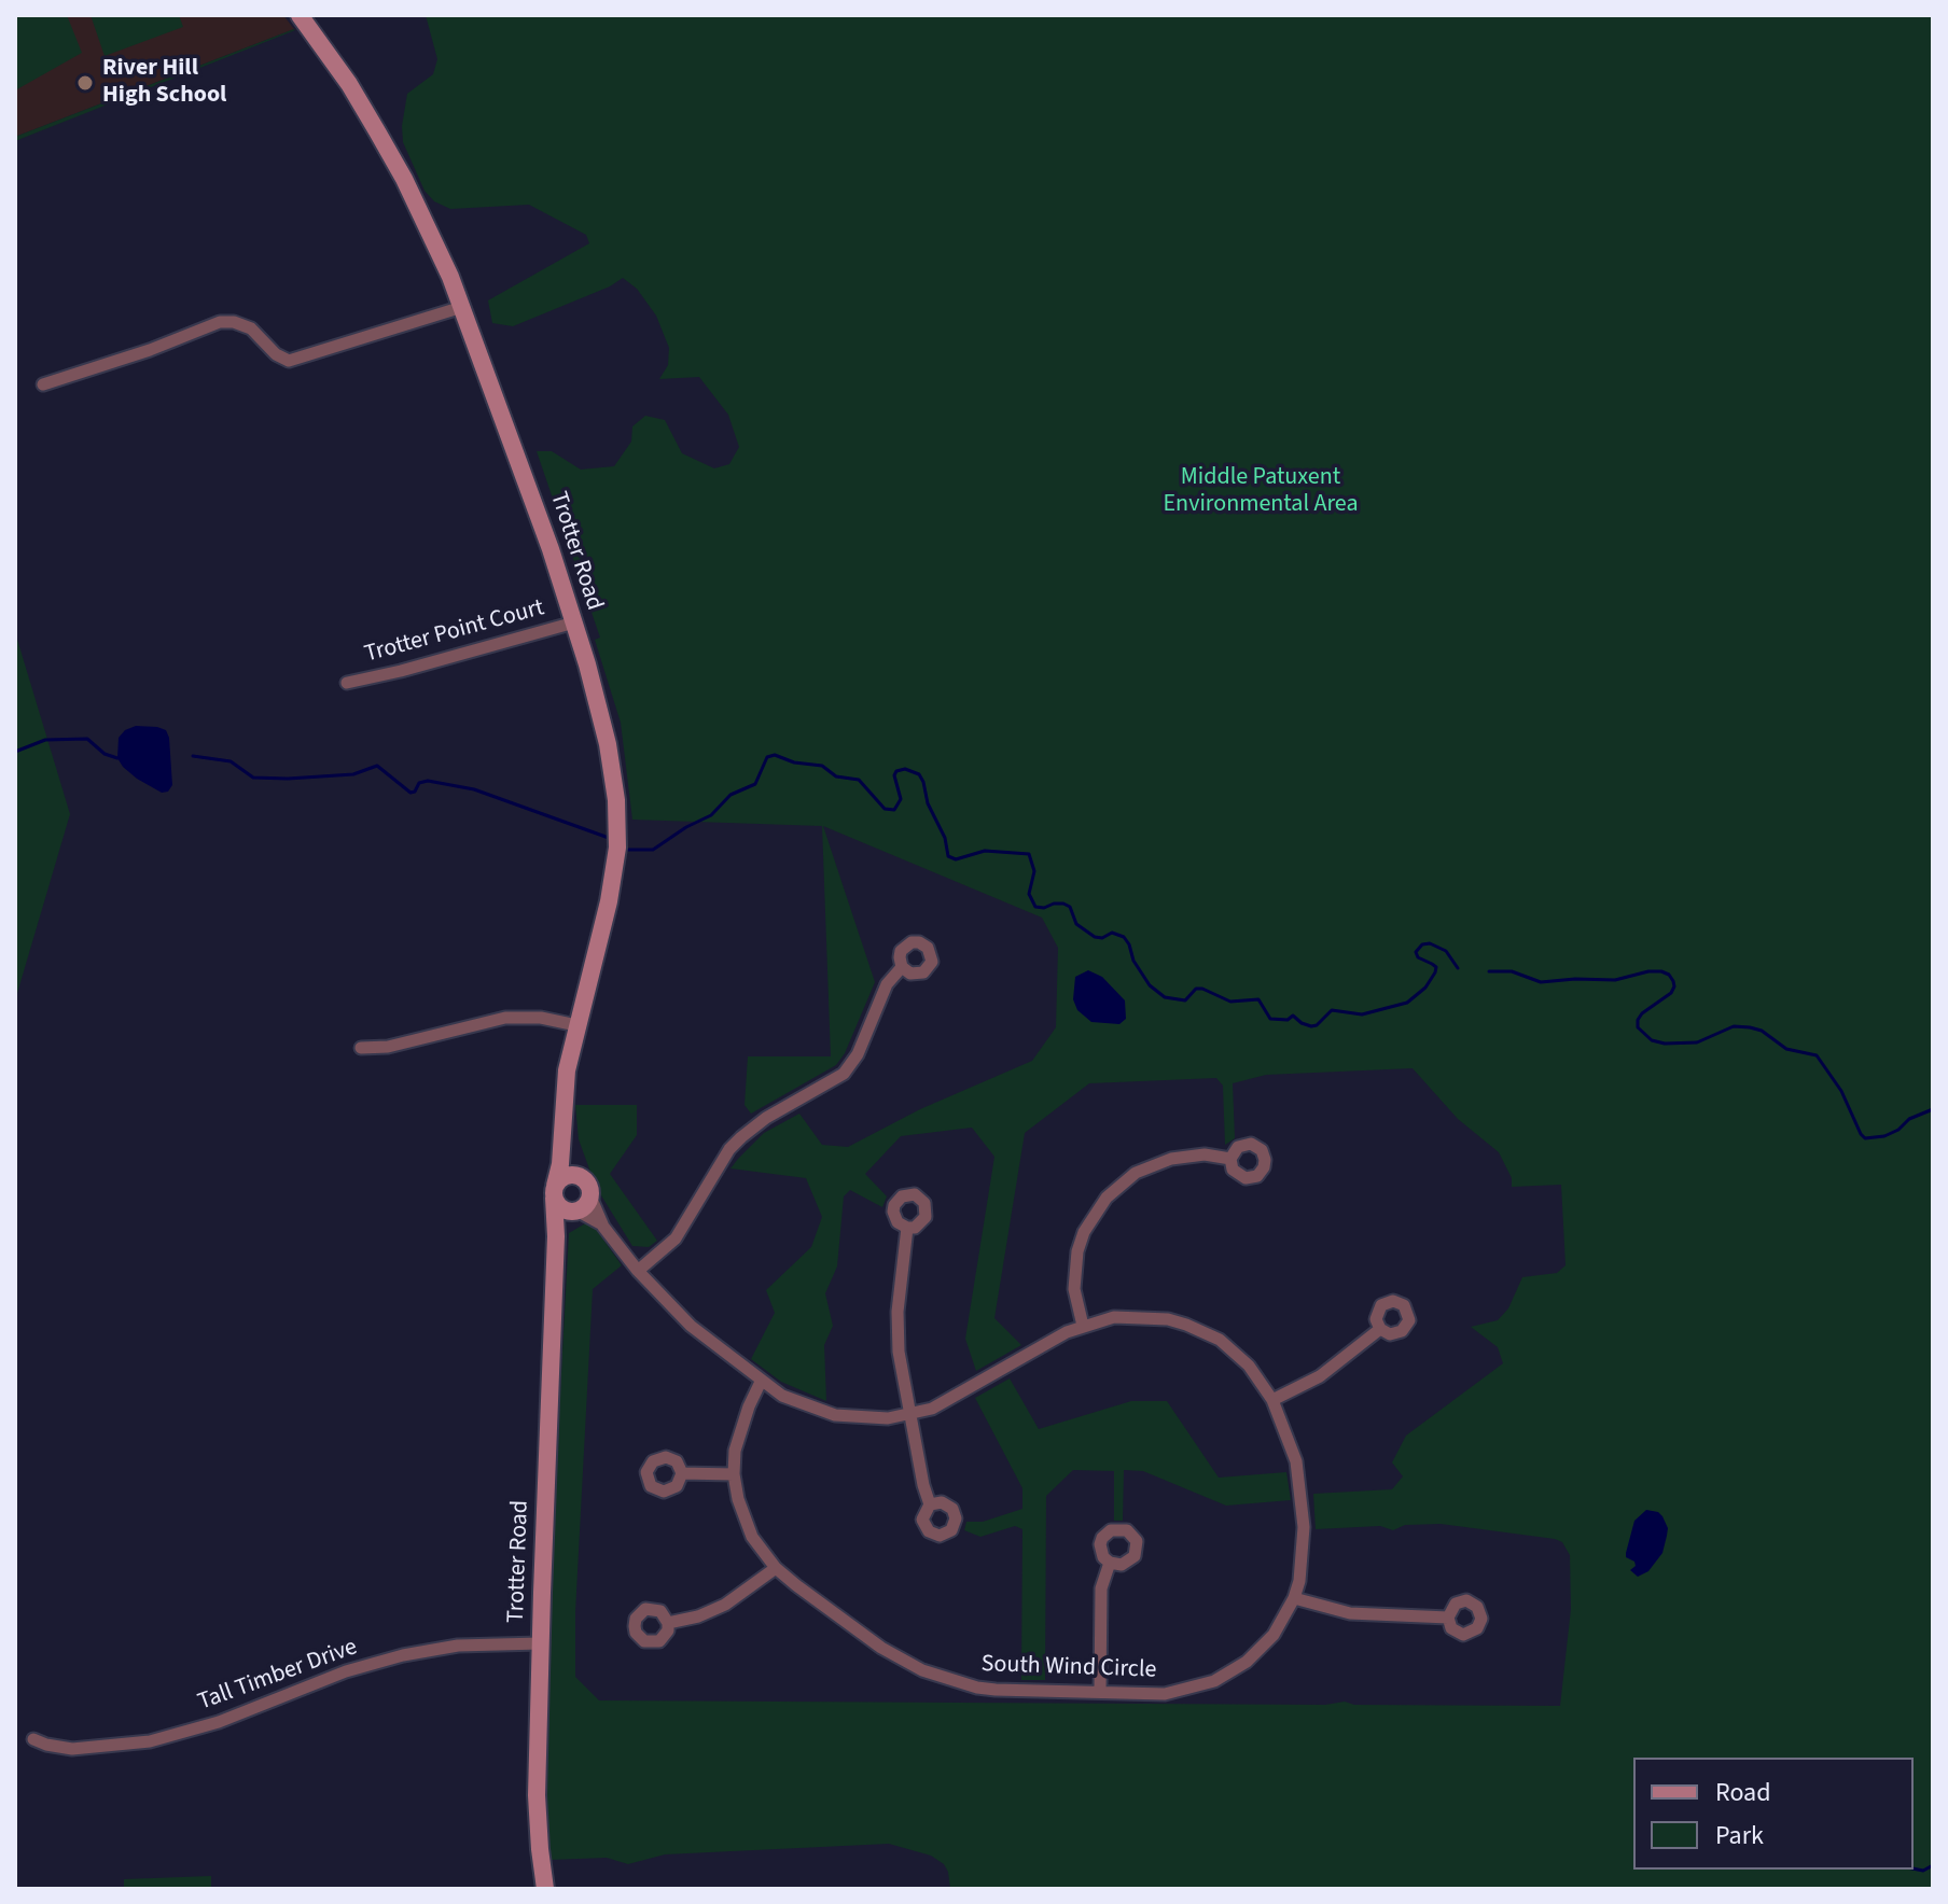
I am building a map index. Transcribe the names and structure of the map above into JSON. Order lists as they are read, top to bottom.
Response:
{
  "streets": {
    "street": [
      "Trotter Road",
      "Trotter Point Court",
      "South Wind Circle",
      "Tall Timber Drive"
    ]
  },
  "crossings": [
    ["Trotter Road", "Trotter Point Court"],
    ["Trotter Road", "South Wind Circle"],
    ["Trotter Road", "Tall Timber Drive"]
  ],
  "parks": ["Middle Patuxent Environmental Area"],
  "places": ["River Hill High School"],
  "legend": ["Road", "Park"]
}
